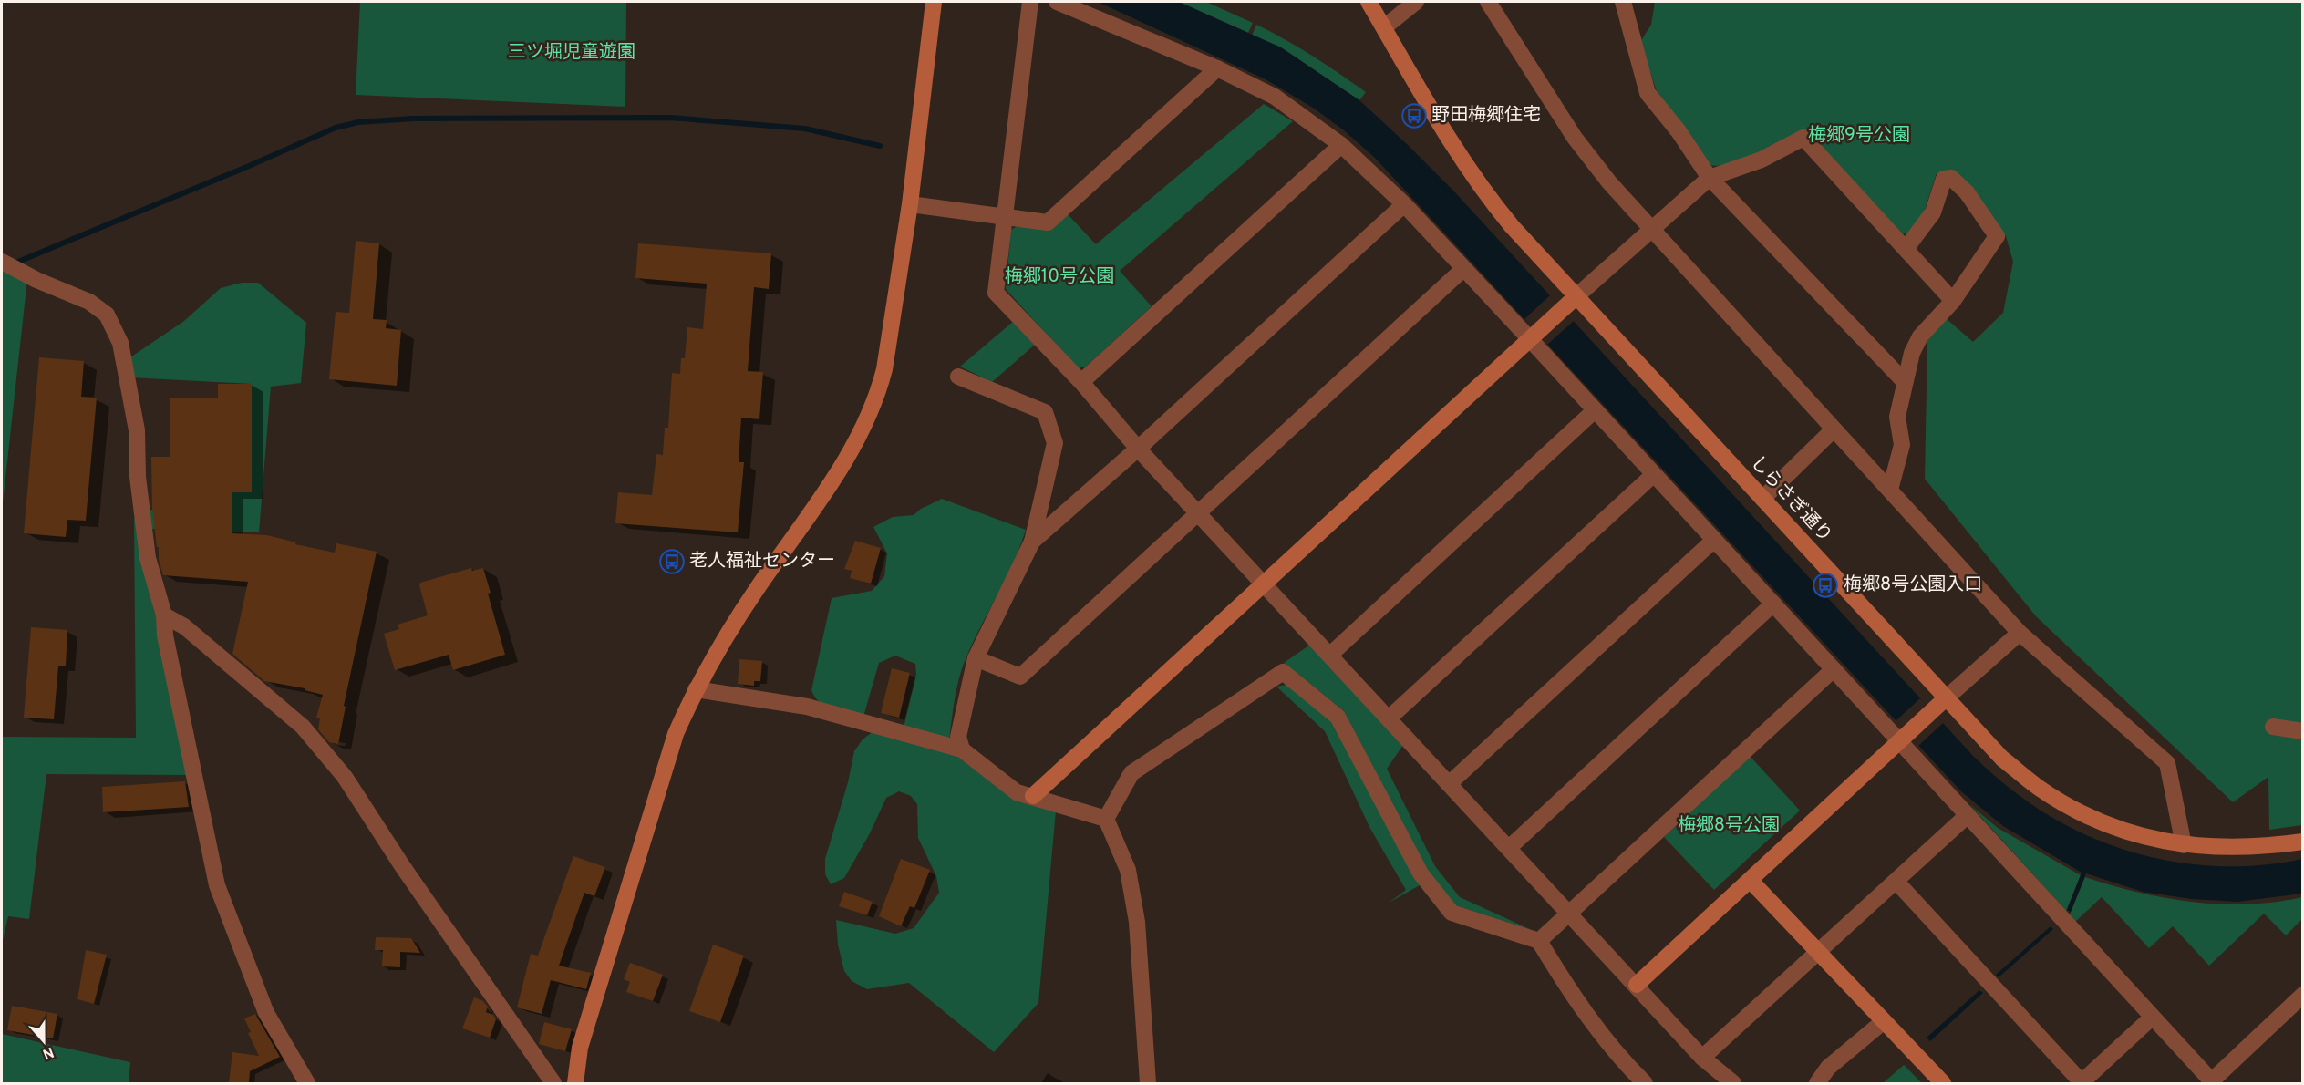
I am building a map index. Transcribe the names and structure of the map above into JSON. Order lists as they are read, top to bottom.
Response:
{
  "streets": {
    "street": ["しらさぎ通り"]
  },
  "parks": [
    "三ツ堀児童遊園",
    "梅郷9号公園",
    "梅郷10号公園",
    "梅郷8号公園"
  ],
  "places": {
    "bus stop": ["野田梅郷住宅", "老人福祉センター", "梅郷8号公園入口"]
  },
  "north": "bottom"
}
